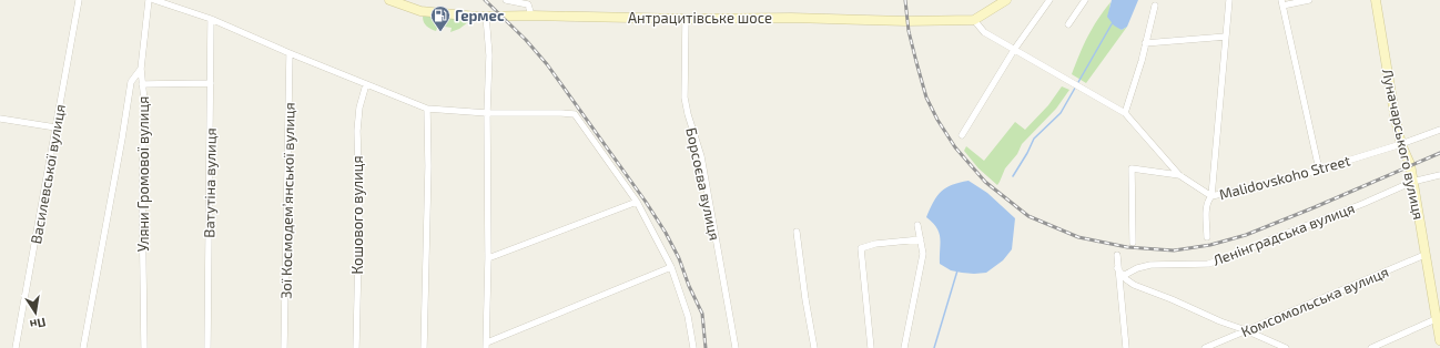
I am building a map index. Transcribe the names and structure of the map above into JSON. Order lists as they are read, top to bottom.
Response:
{
  "streets": {
    "main road": ["Антрацитівське шосе", "Луначарського вулиця"],
    "street": [
      "Василевської вулиця",
      "Уляни Громової вулиця",
      "Malidovskoho Street",
      "Ватутіна вулиця",
      "Борсоєва вулиця",
      "Зої Космодем’янської вулиця",
      "Кошового вулиця",
      "Ленінградська вулиця",
      "Комсомольська вулиця"
    ]
  },
  "crossings": [
    ["Антрацитівське шосе", "Malidovskoho Street"],
    ["Антрацитівське шосе", "Борсоєва вулиця"],
    ["Луначарського вулиця", "Malidovskoho Street"],
    ["Луначарського вулиця", "Ленінградська вулиця"],
    ["Луначарського вулиця", "Комсомольська вулиця"]
  ],
  "places": {
    "fuel station": ["Гермес"]
  },
  "north": "bottom"
}
